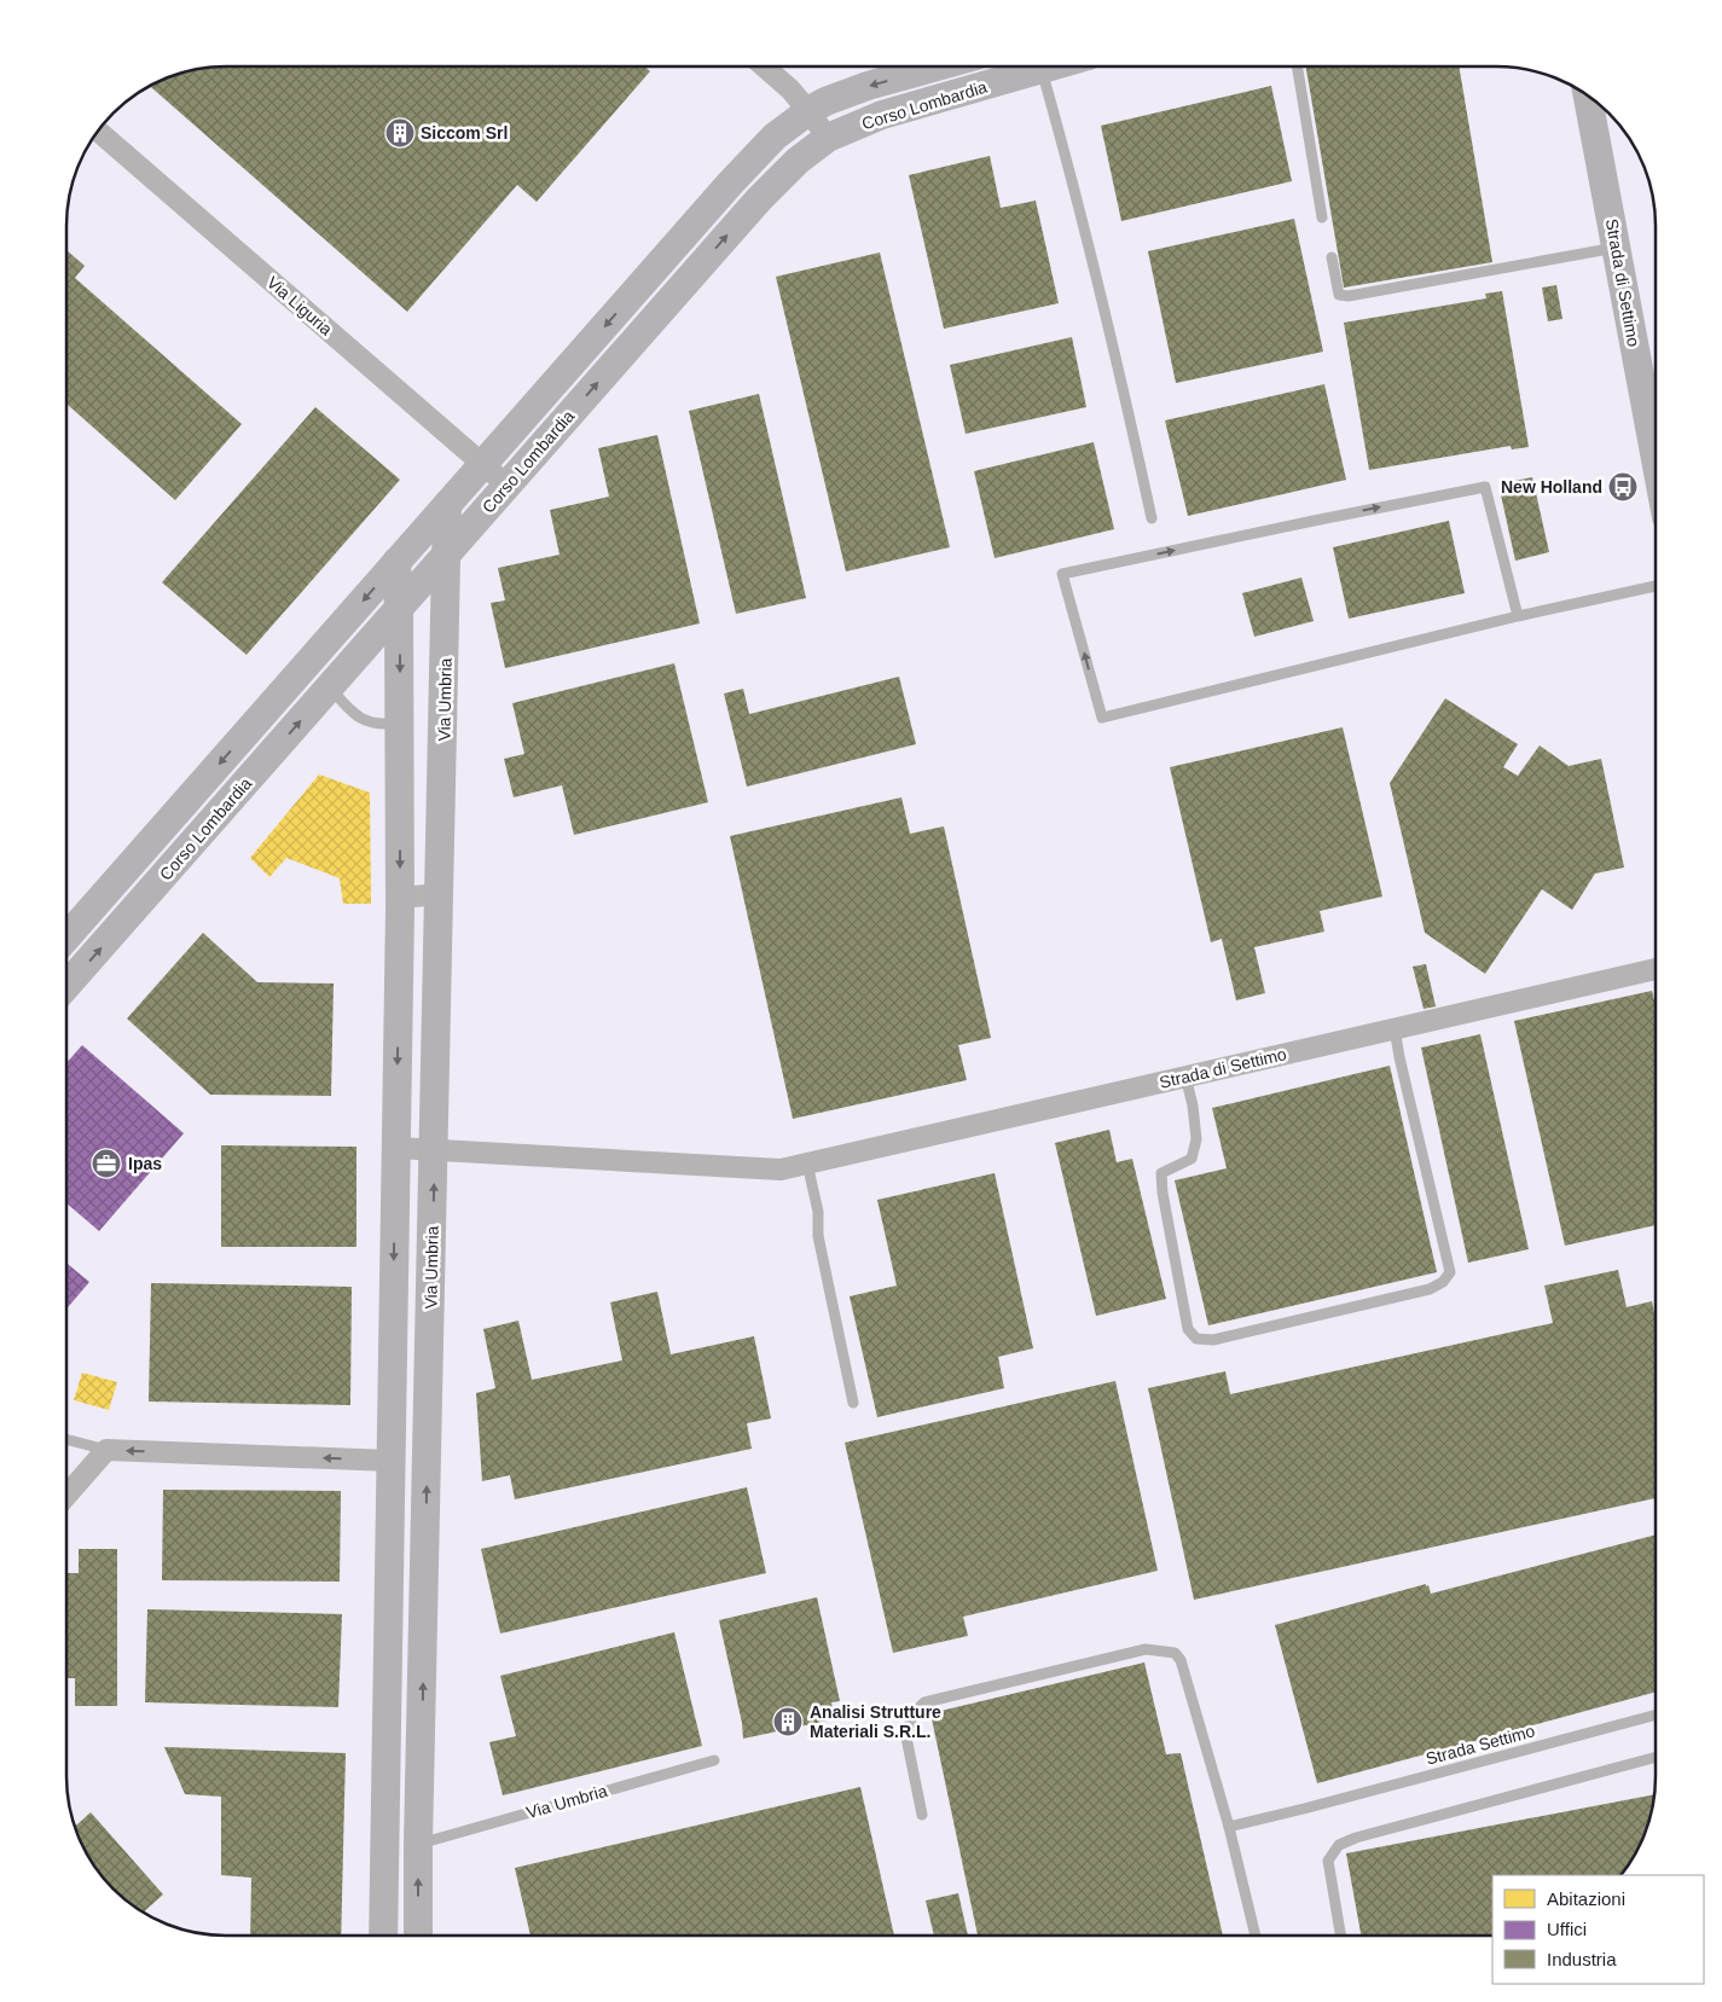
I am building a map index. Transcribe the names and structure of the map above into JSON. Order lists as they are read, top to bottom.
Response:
{
  "streets": {
    "street": [
      "Corso Lombardia",
      "Strada di Settimo",
      "Via Liguria",
      "Via Umbria"
    ],
    "lane": ["Strada Settimo"]
  },
  "crossings": [
    ["Corso Lombardia", "Via Liguria"],
    ["Corso Lombardia", "Via Umbria"],
    ["Strada di Settimo", "Via Umbria"]
  ],
  "places": {
    "building": ["Siccom Srl", "Analisi Strutture Materiali S.R.L."],
    "bus stop": ["New Holland"],
    "office": ["Ipas"]
  },
  "legend": ["Abitazioni", "Uffici", "Industria"]
}
